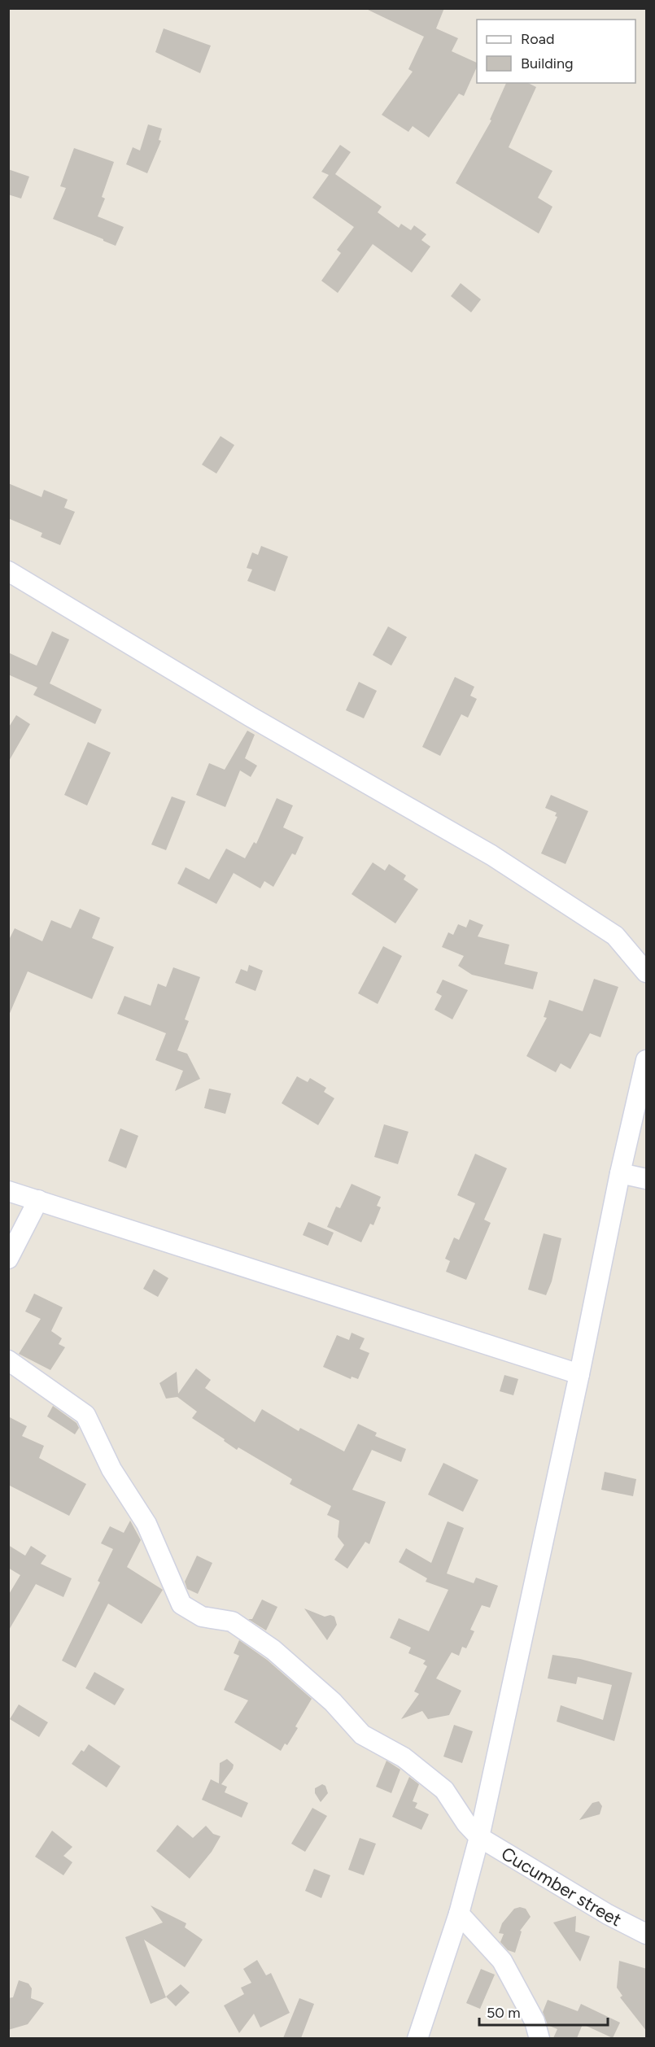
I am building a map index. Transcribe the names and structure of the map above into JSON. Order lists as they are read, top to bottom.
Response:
{
  "streets": {
    "street": ["Cucumber street"]
  },
  "legend": ["Road", "Building"],
  "scale_bar": "50 m"
}
